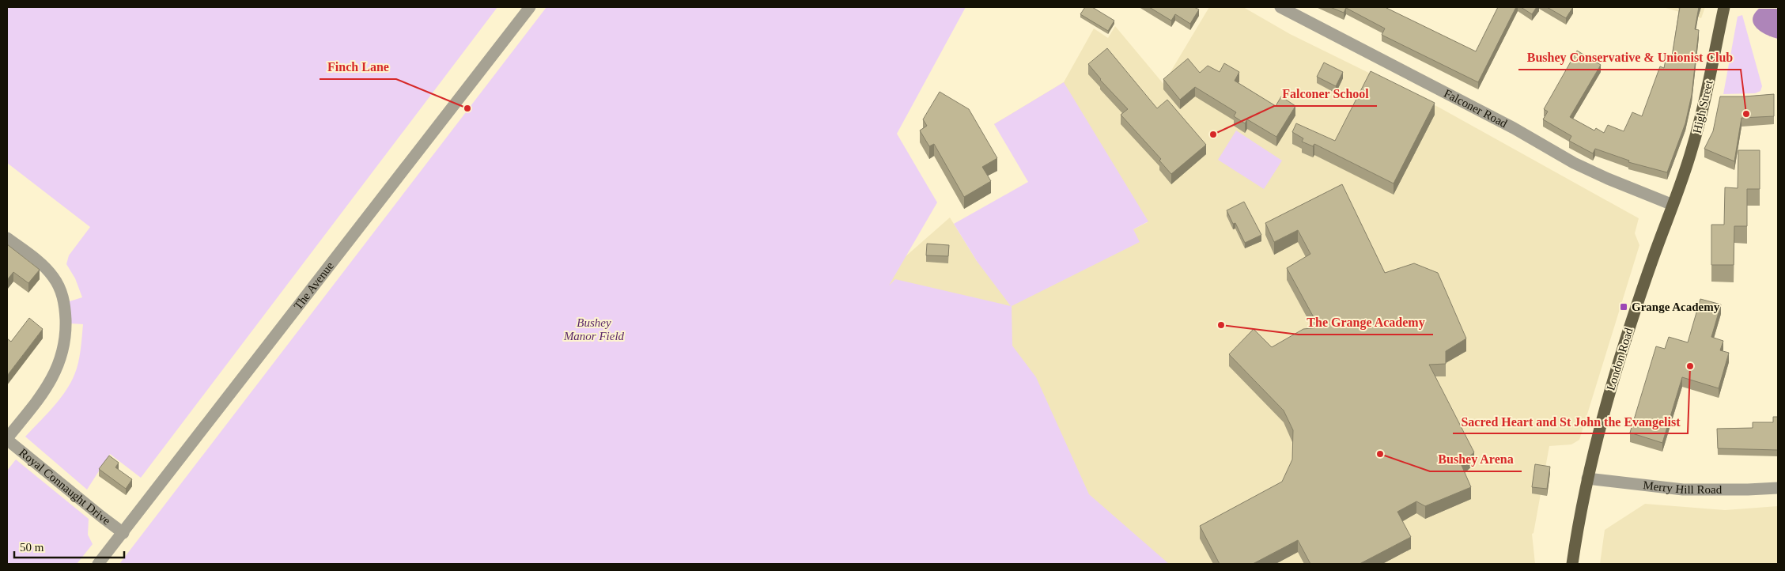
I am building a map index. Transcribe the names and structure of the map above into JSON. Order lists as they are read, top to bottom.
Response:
{
  "streets": {
    "main road": ["High Street", "London Road"],
    "street": [
      "Falconer Road",
      "The Avenue",
      "Royal Connaught Drive",
      "Merry Hill Road"
    ]
  },
  "crossings": [
    ["High Street", "Falconer Road"],
    ["High Street", "London Road"],
    ["Falconer Road", "London Road"],
    ["The Avenue", "Royal Connaught Drive"],
    ["London Road", "Merry Hill Road"]
  ],
  "parks": ["Bushey Manor Field"],
  "places": {
    "other": [
      "Finch Lane",
      "Bushey Conservative & Unionist Club",
      "Falconer School",
      "The Grange Academy",
      "Sacred Heart and St John the Evangelist",
      "Bushey Arena"
    ],
    "transit": ["Grange Academy"]
  },
  "scale_bar": "50 m"
}
